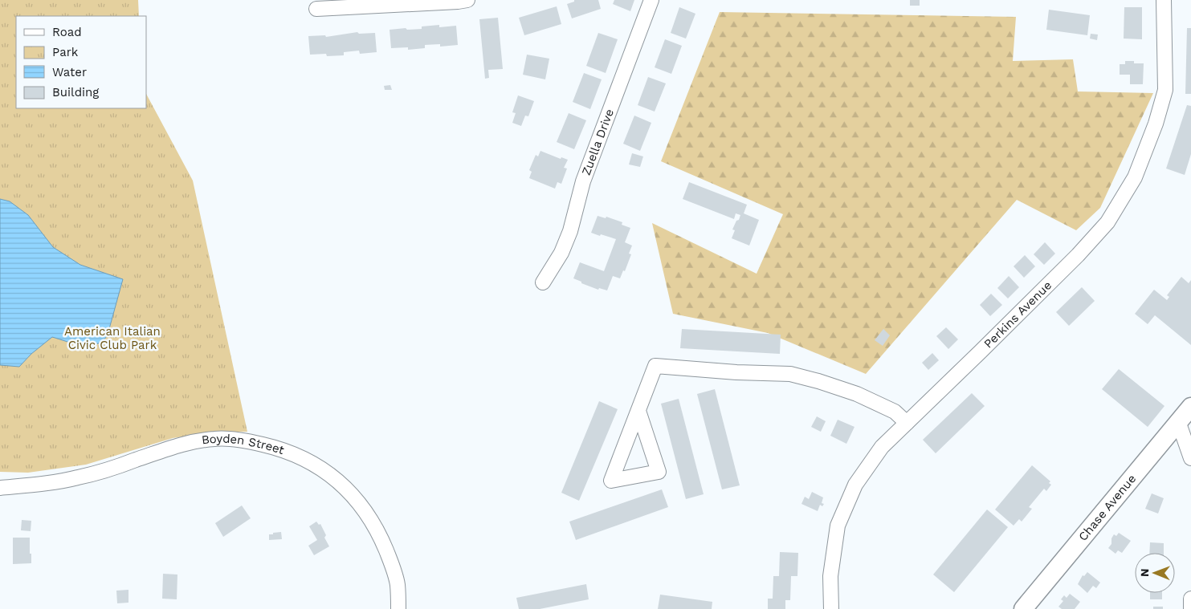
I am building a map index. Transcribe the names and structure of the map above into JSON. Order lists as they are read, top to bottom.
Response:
{
  "streets": {
    "main road": ["Chase Avenue"],
    "street": ["Zuella Drive", "Perkins Avenue", "Boyden Street"]
  },
  "parks": ["American Italian Civic Club Park"],
  "legend": [
    "Road",
    "Park",
    "Water",
    "Building"
  ],
  "north": "left"
}
